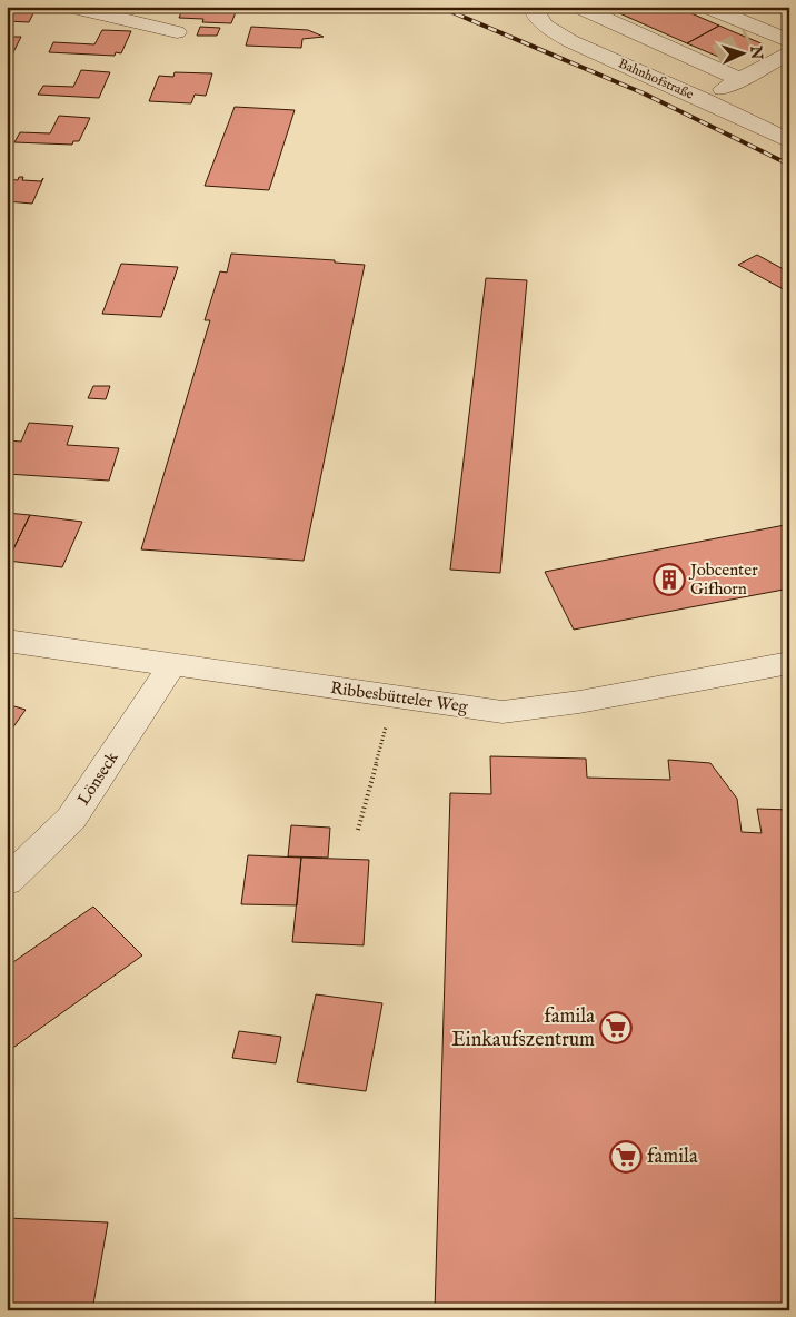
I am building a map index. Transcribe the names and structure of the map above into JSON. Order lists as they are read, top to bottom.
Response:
{
  "streets": {
    "street": ["Bahnhofstraße", "Ribbesbütteler Weg", "Lönseck"]
  },
  "crossings": [
    ["Ribbesbütteler Weg", "Lönseck"]
  ],
  "places": {
    "building": ["Jobcenter Gifhorn"],
    "supermarket": ["famila Einkaufszentrum", "famila"]
  },
  "north": "right"
}
